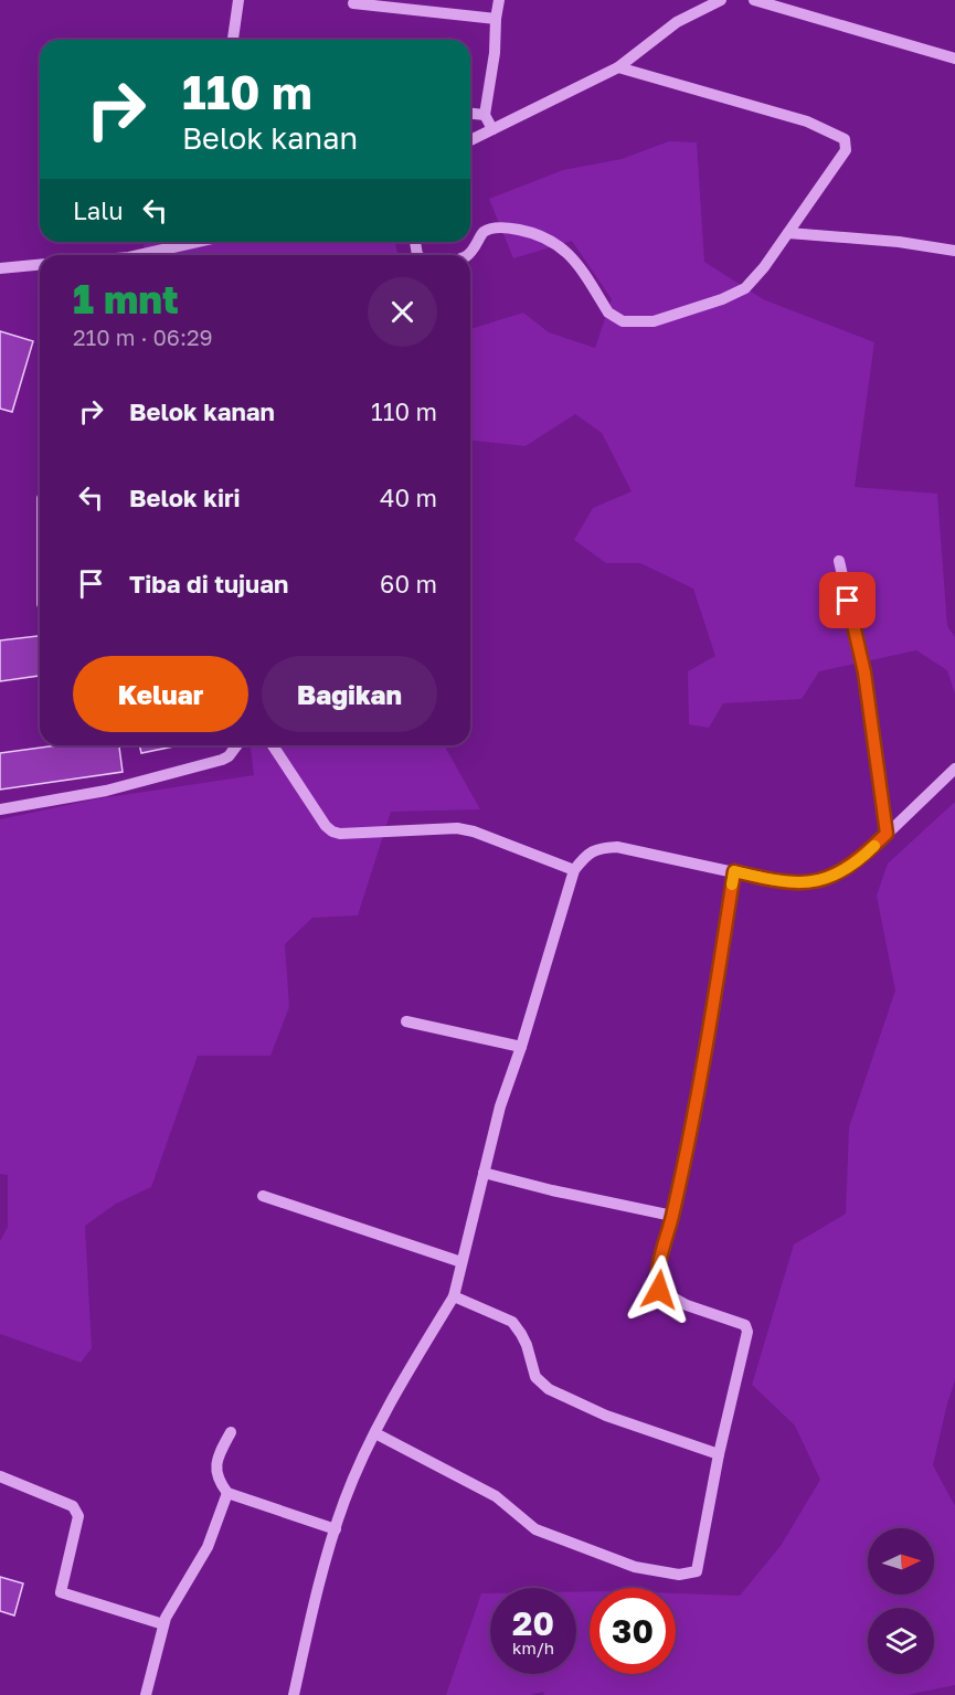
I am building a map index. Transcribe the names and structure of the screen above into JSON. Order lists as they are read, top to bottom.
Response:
{
  "north": "right",
  "page": {
    "turn": ["110 m", "Belok kanan"],
    "then": "Lalu",
    "heading": ["1 mnt", "210 m · 06:29"],
    "list": [
      {
        "name": "Belok kanan",
        "value": "110 m"
      },
      {
        "name": "Belok kiri",
        "value": "40 m"
      },
      {
        "name": "Tiba di tujuan",
        "value": "60 m"
      }
    ],
    "buttons": ["Keluar", "Bagikan"],
    "speed": "20 km/h",
    "limit": "30"
  }
}
